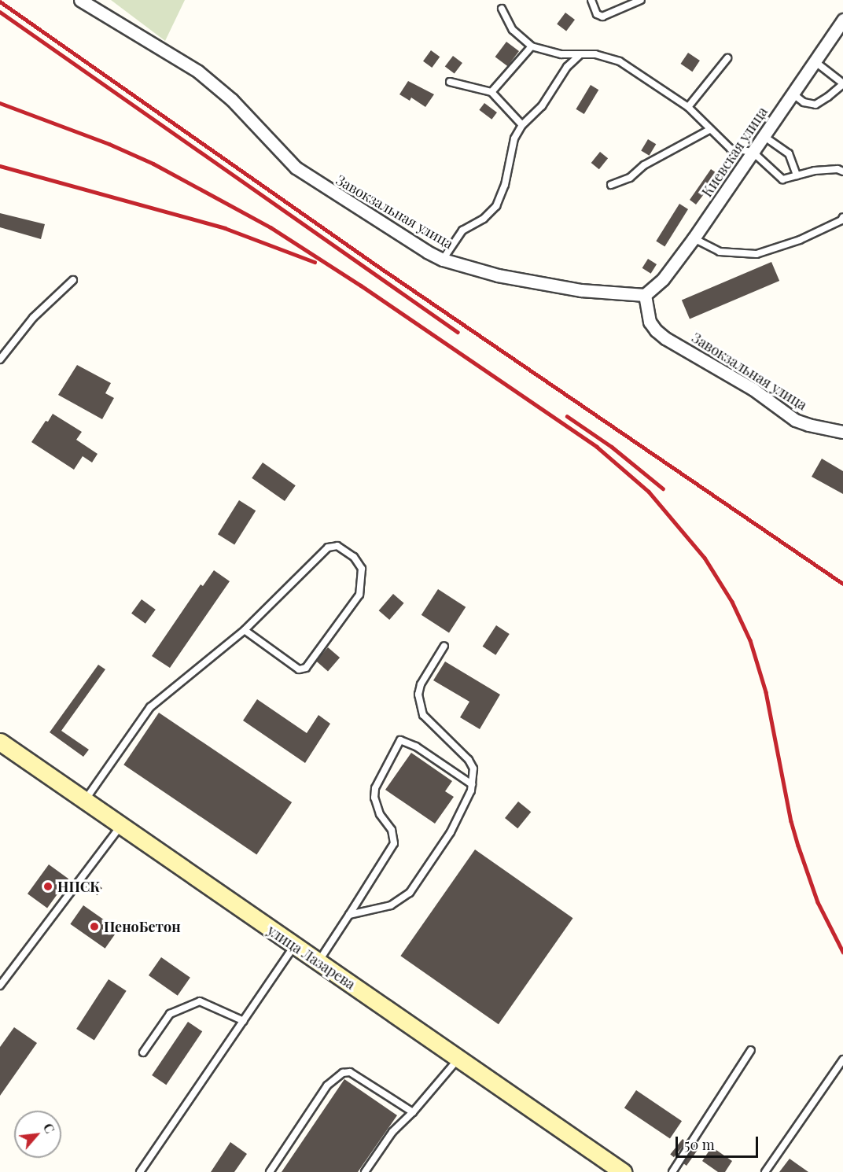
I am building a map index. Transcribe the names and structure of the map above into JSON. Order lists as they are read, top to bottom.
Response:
{
  "streets": {
    "main road": ["улица Лазарева"],
    "street": ["Киевская улица", "Завокзальная улица"]
  },
  "crossings": [
    ["Киевская улица", "Завокзальная улица"]
  ],
  "places": ["НПСК", "ПеноБетон"],
  "scale_bar": "50 m",
  "north": "top right"
}
